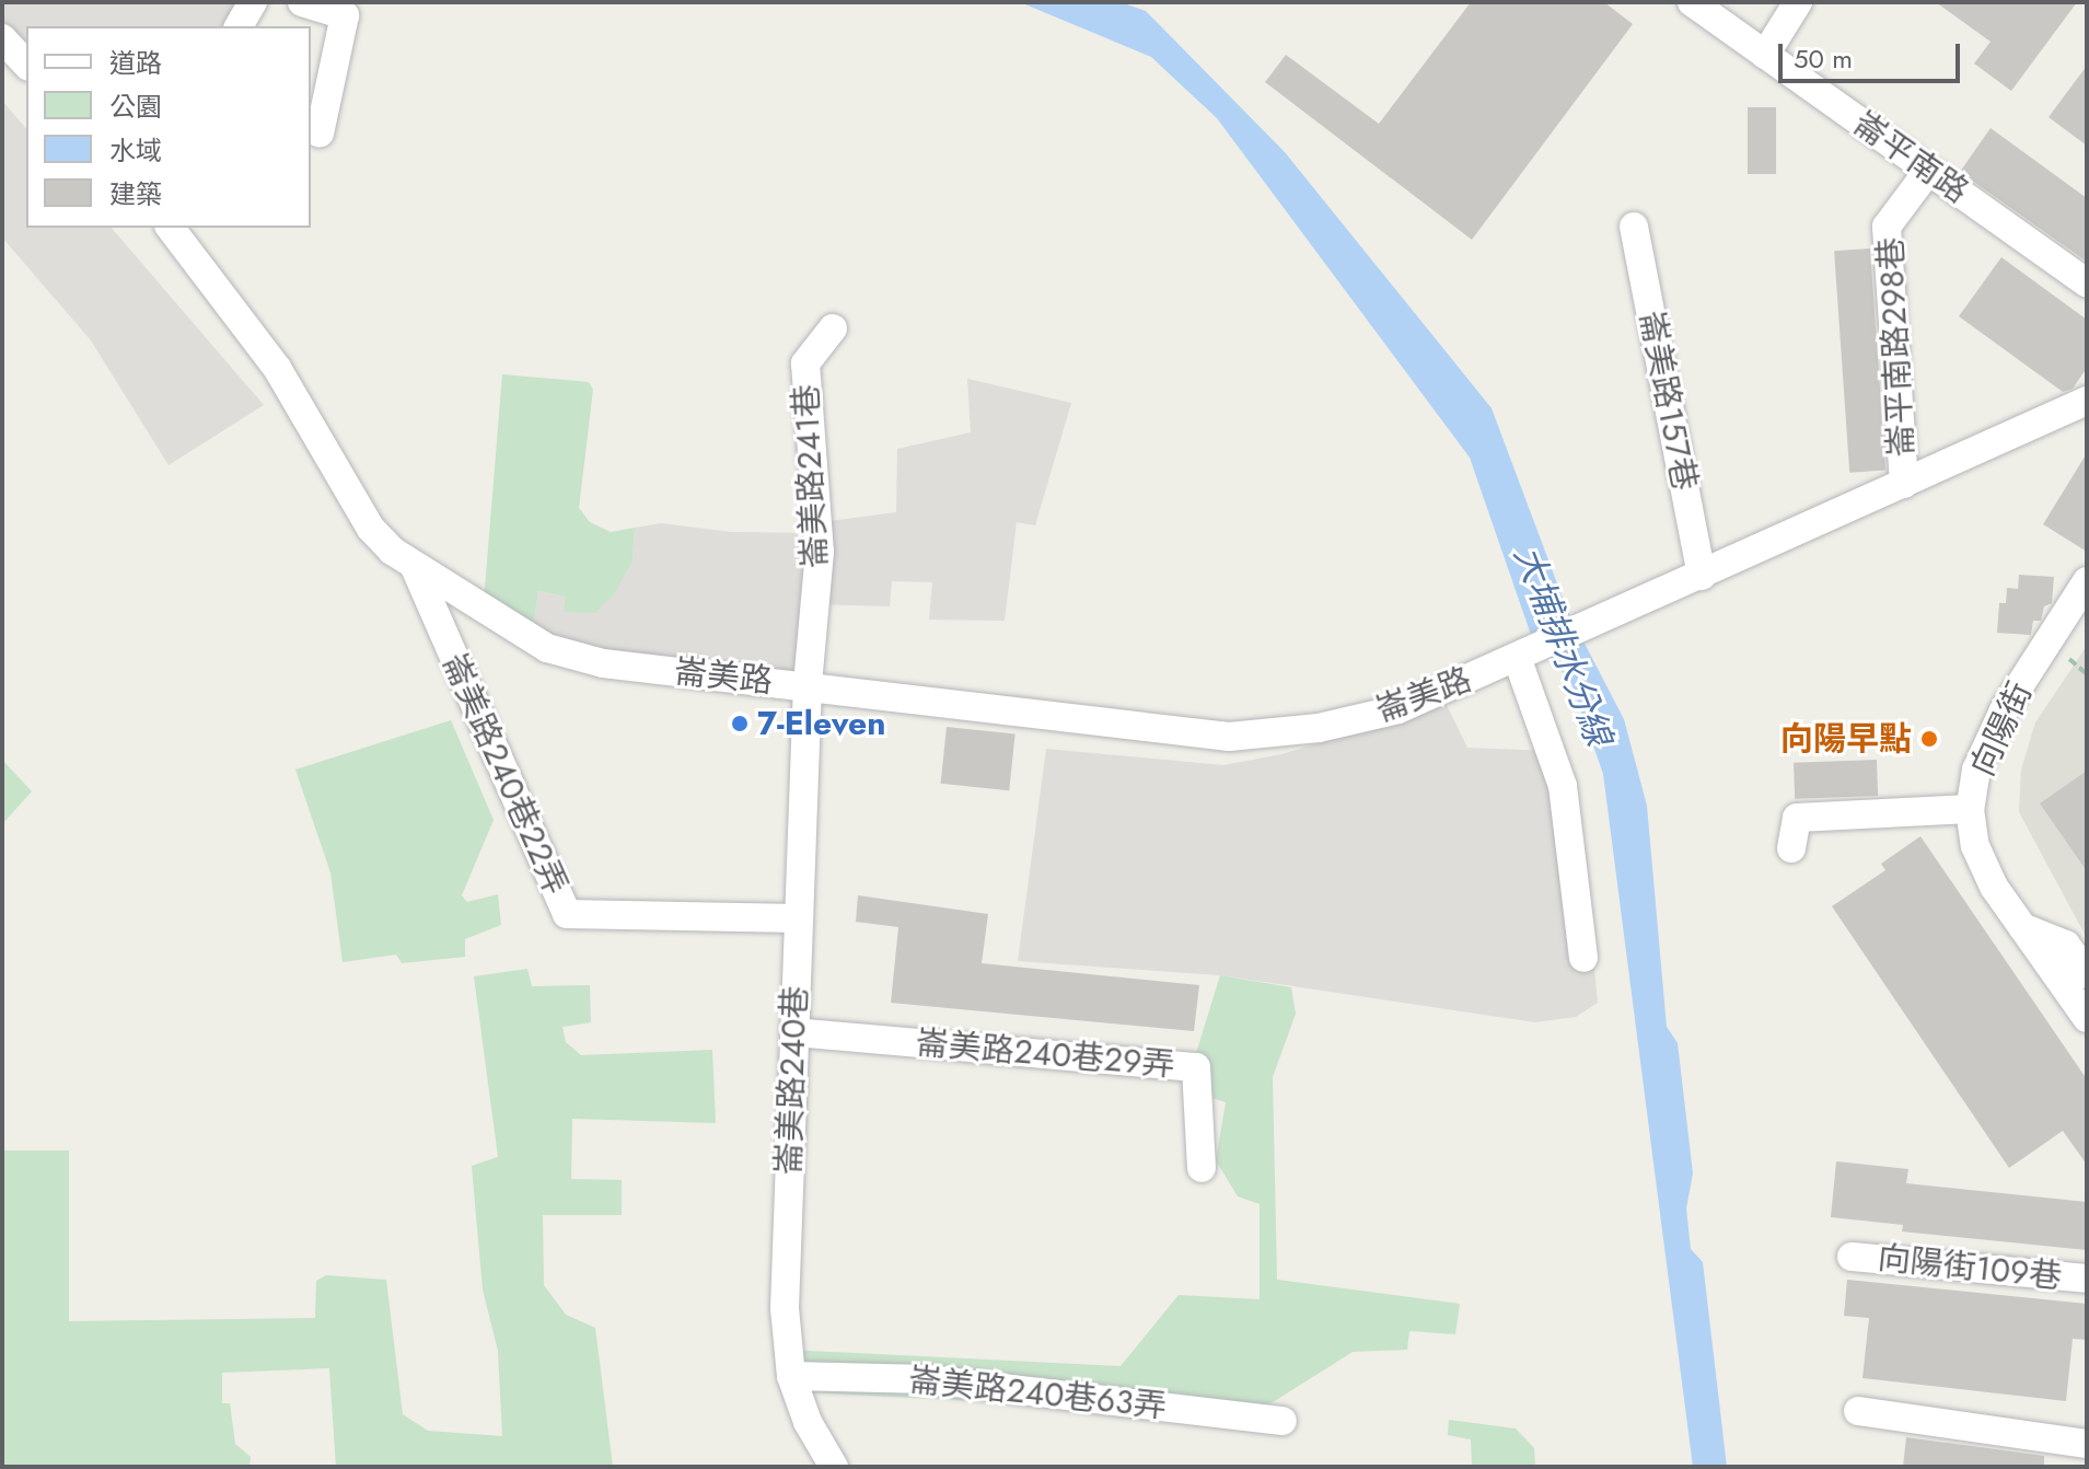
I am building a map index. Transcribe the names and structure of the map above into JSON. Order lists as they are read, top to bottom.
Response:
{
  "streets": {
    "street": [
      "崙平南路",
      "崙平南路298巷",
      "崙美路157巷",
      "崙美路241巷",
      "崙美路",
      "向陽街",
      "崙美路240巷22弄",
      "崙美路240巷29弄",
      "崙美路240巷",
      "向陽街109巷",
      "崙美路240巷63弄"
    ]
  },
  "crossings": [
    ["崙平南路", "崙平南路298巷"],
    ["崙美路157巷", "崙美路"],
    ["崙美路241巷", "崙美路"],
    ["崙美路241巷", "崙美路240巷"],
    ["崙美路", "崙美路240巷22弄"],
    ["崙美路", "崙美路240巷"],
    ["崙美路240巷22弄", "崙美路240巷"],
    ["崙美路240巷29弄", "崙美路240巷"],
    ["崙美路240巷", "崙美路240巷63弄"]
  ],
  "water": ["大埔排水分線"],
  "places": ["7-Eleven", "向陽早點"],
  "legend": [
    "道路",
    "公園",
    "水域",
    "建築"
  ],
  "scale_bar": "50 m"
}
